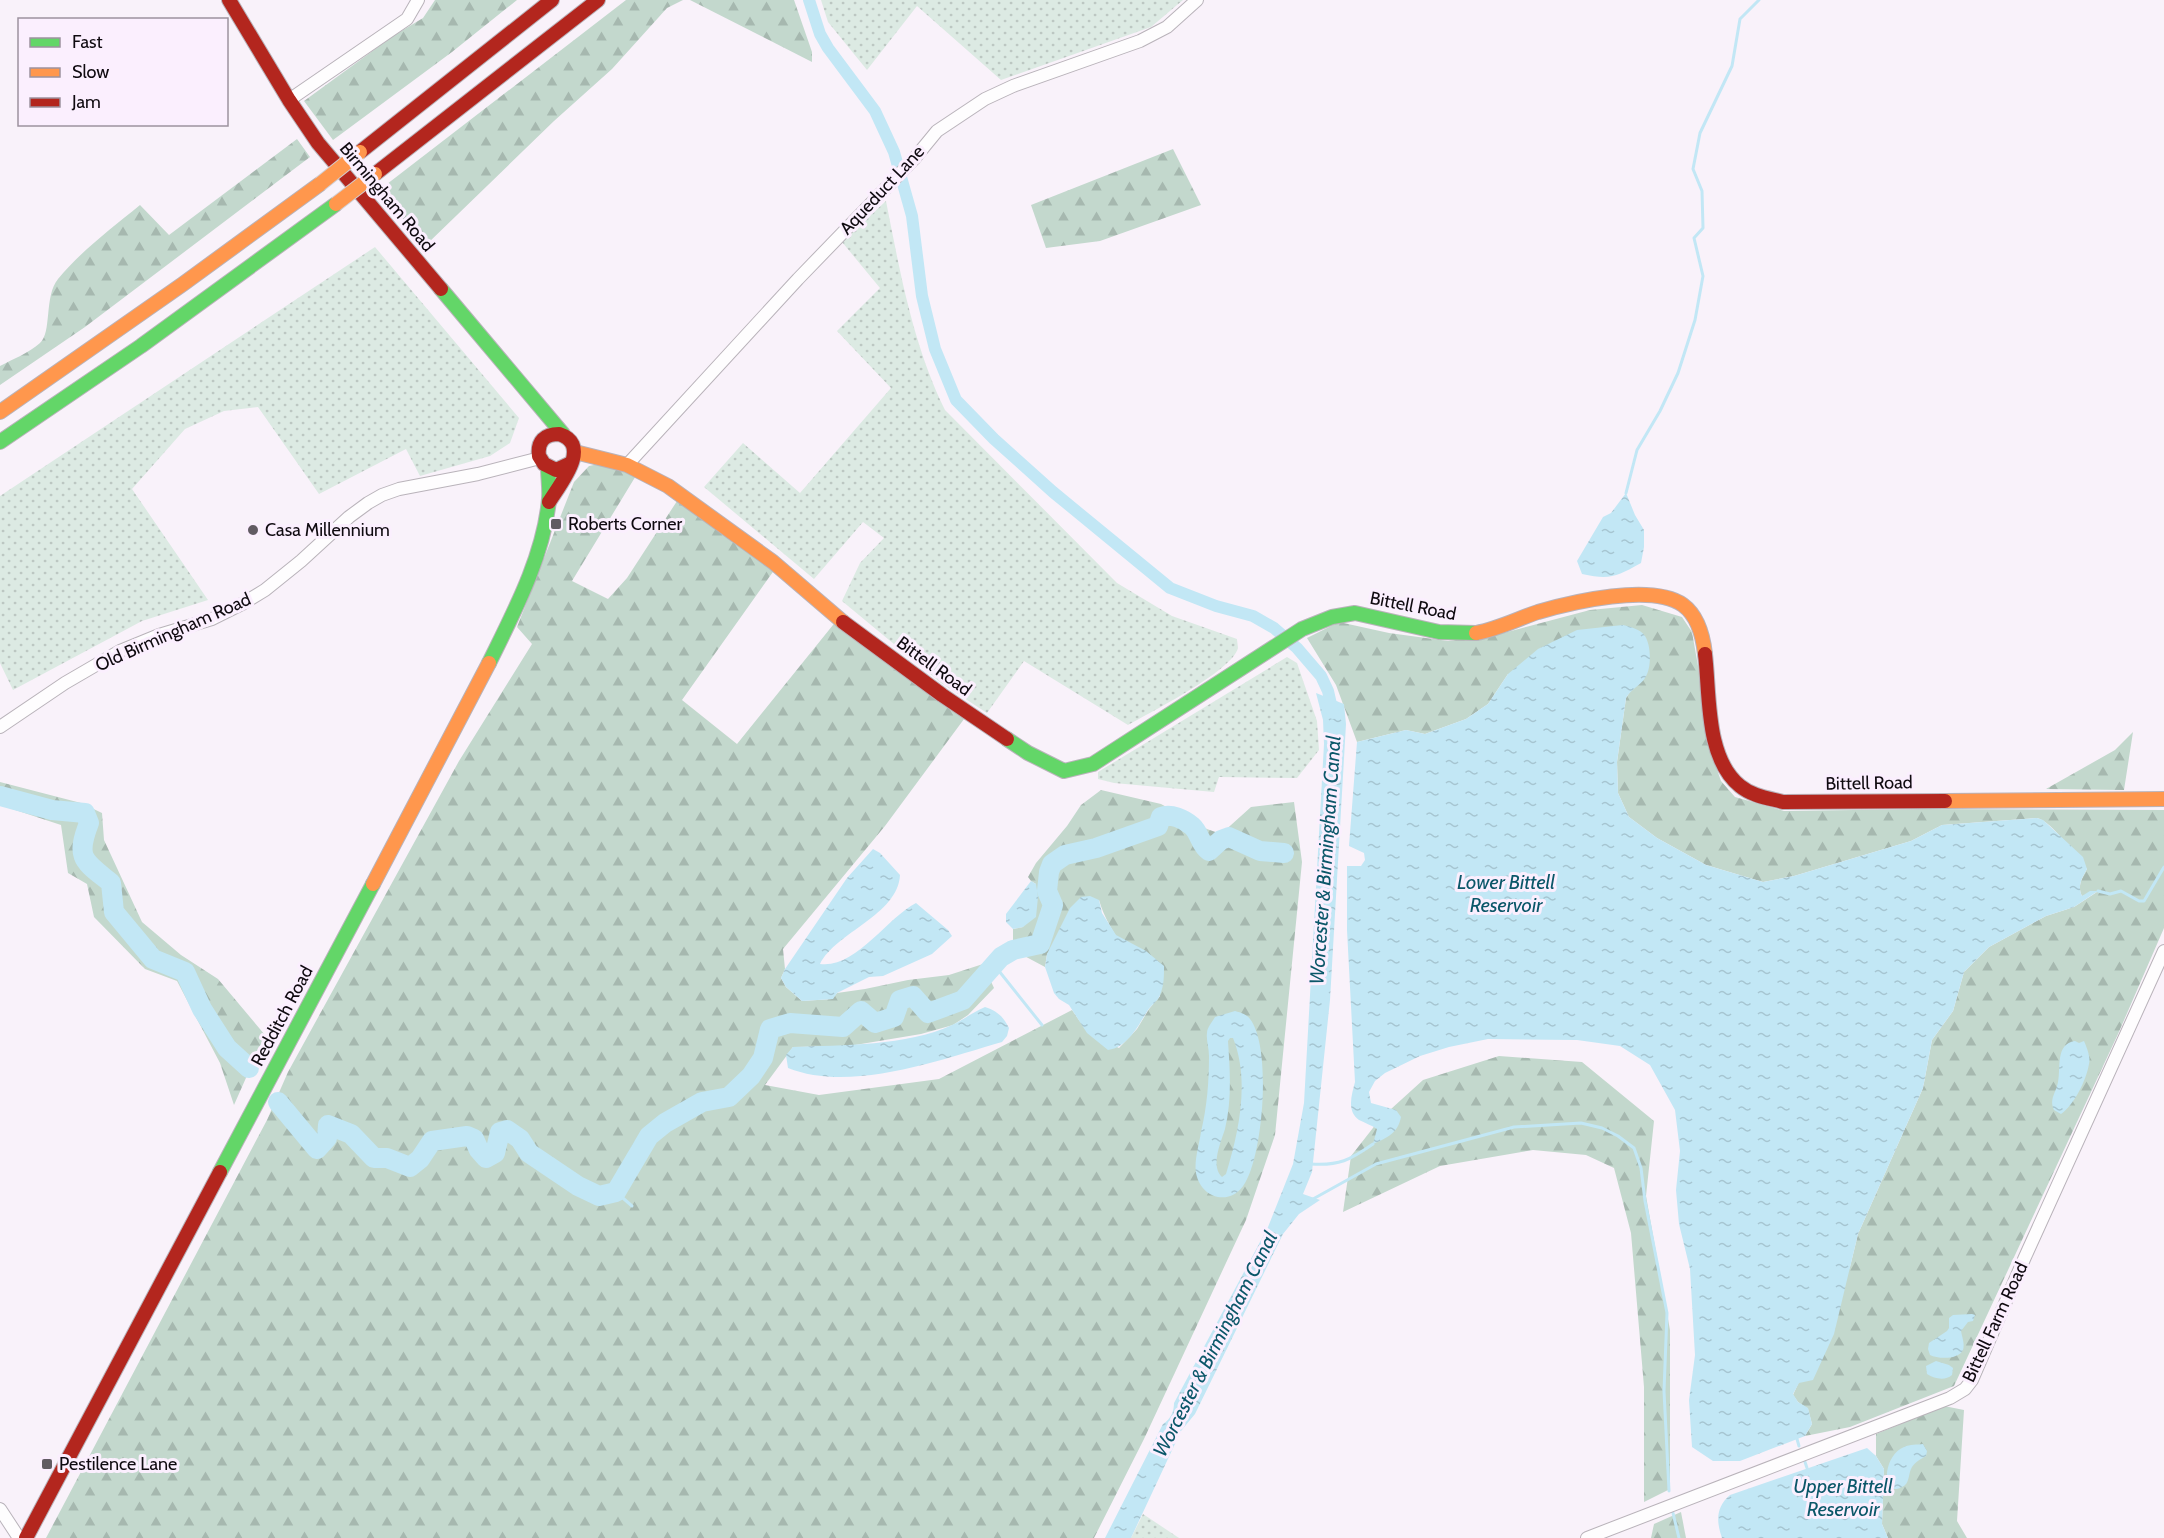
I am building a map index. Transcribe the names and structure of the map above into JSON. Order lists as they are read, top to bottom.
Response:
{
  "streets": {
    "main road": ["Birmingham Road", "Bittell Road", "Redditch Road"],
    "street": ["Aqueduct Lane", "Old Birmingham Road", "Bittell Farm Road"]
  },
  "crossings": [
    ["Aqueduct Lane", "Bittell Road"],
    ["Birmingham Road", "Bittell Road"],
    ["Birmingham Road", "Old Birmingham Road"],
    ["Birmingham Road", "Redditch Road"],
    ["Bittell Road", "Old Birmingham Road"],
    ["Bittell Road", "Redditch Road"],
    ["Old Birmingham Road", "Redditch Road"]
  ],
  "water": ["Worcester & Birmingham Canal", "Lower Bittell Reservoir", "Upper Bittell Reservoir"],
  "places": {
    "transit": ["Roberts Corner", "Pestilence Lane"],
    "other": ["Casa Millennium"]
  },
  "legend": ["Fast", "Slow", "Jam"]
}
